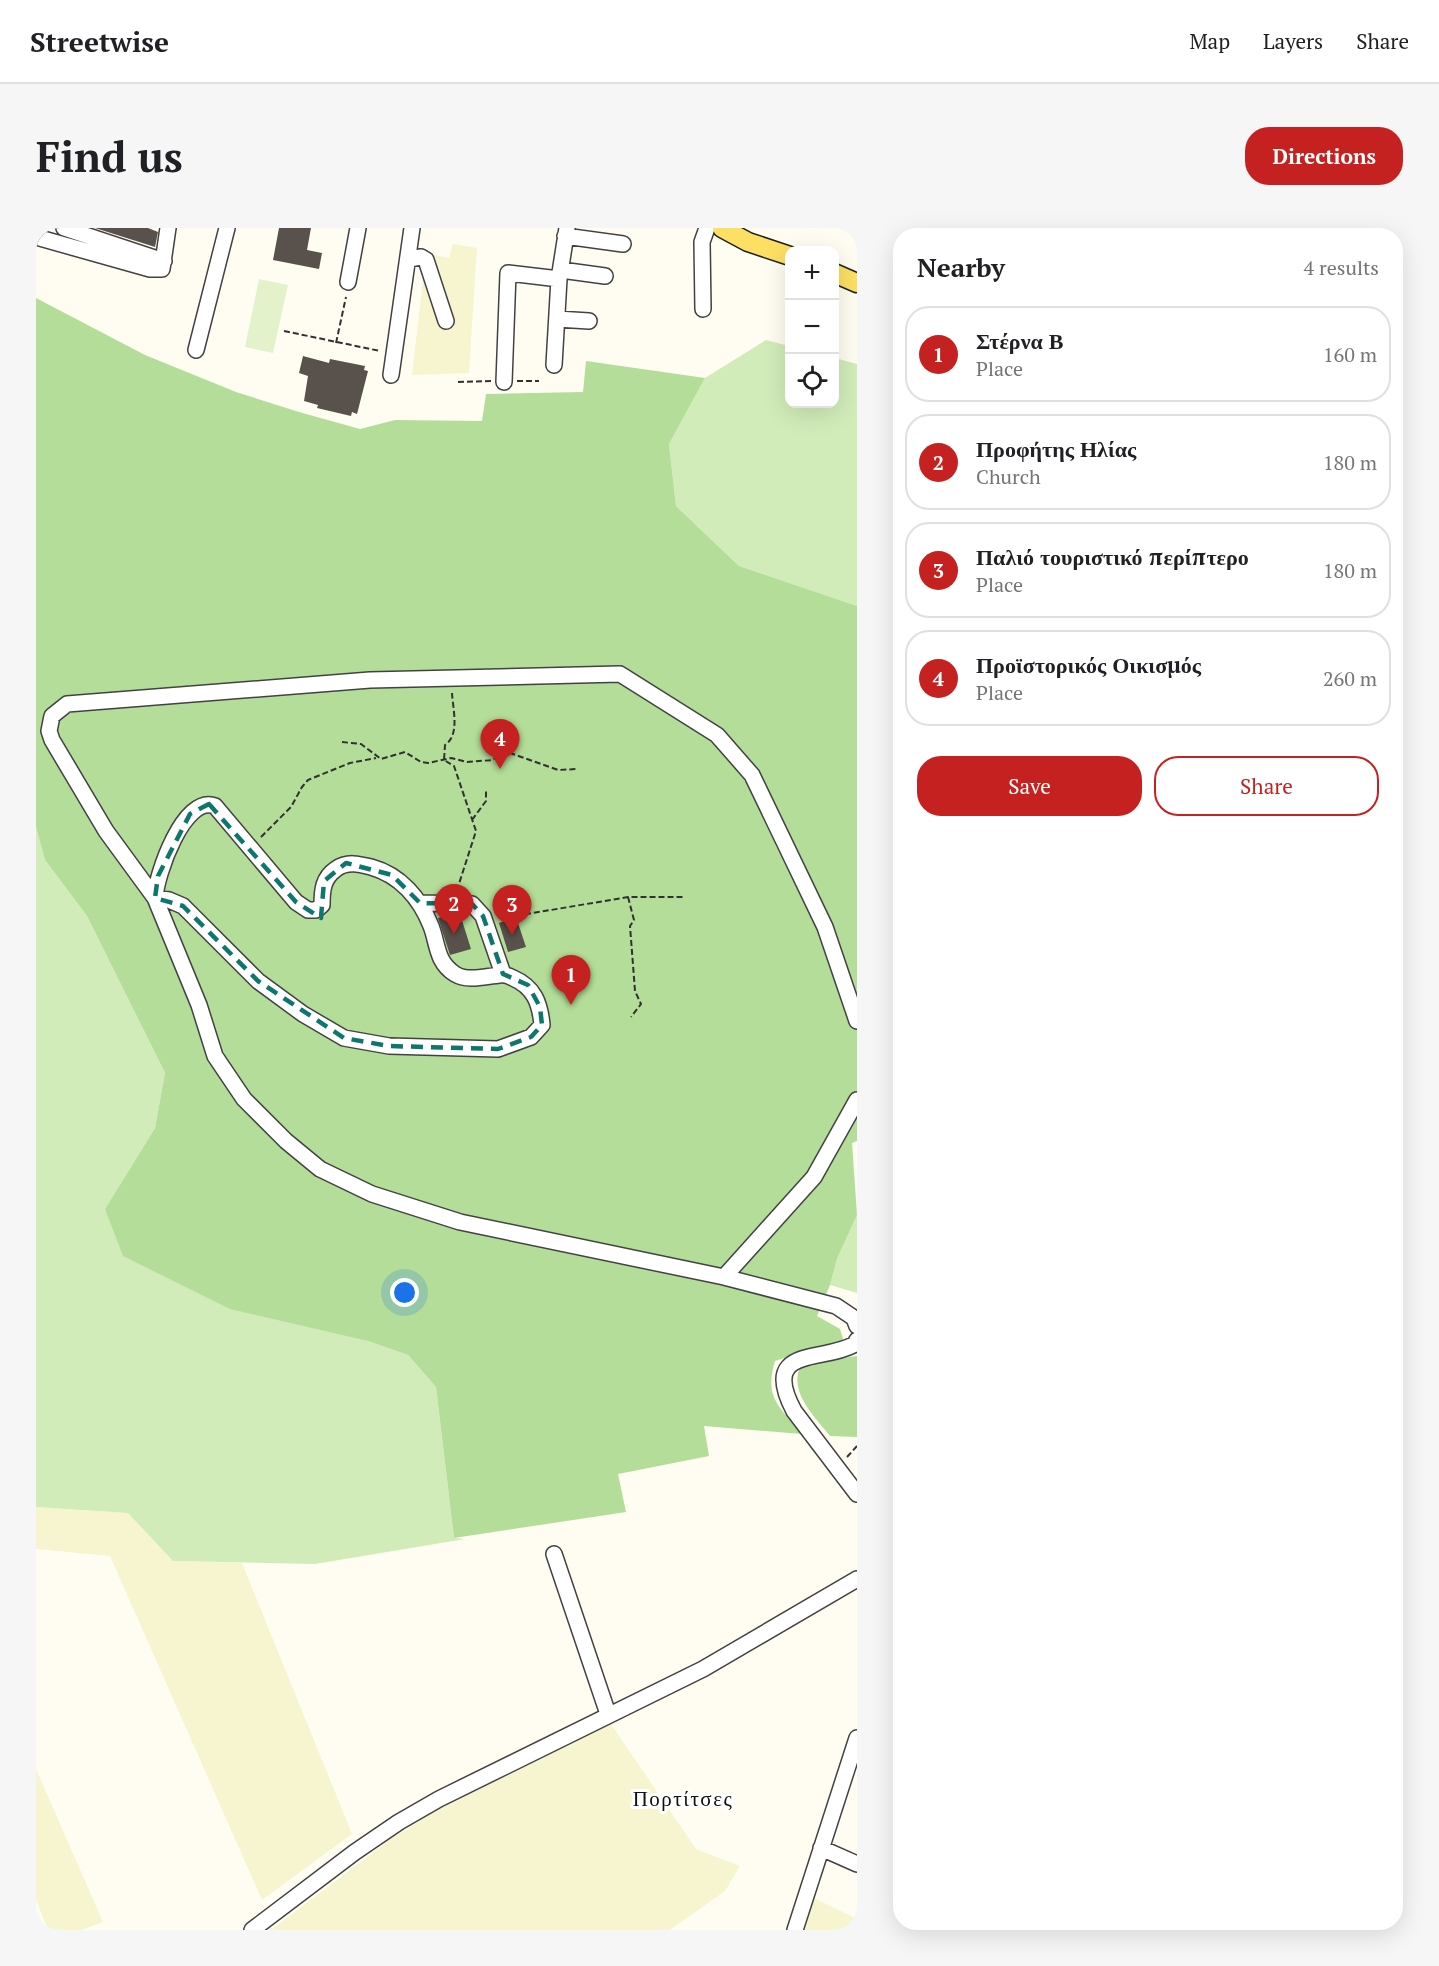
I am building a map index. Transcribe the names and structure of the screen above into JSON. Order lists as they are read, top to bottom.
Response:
{
  "districts": ["Πορτίτσες"],
  "page": {
    "header": "Streetwise",
    "nav": ["Map", "Layers", "Share"],
    "buttons": [
      "Directions",
      ["Save", "Share"]
    ],
    "title": "Find us",
    "heading": ["Nearby", "4 results"],
    "map_buttons": ["+", "−"],
    "list": [
      {
        "mark": "1",
        "name": "Στέρνα Β",
        "note": "Place",
        "value": "160 m"
      },
      {
        "mark": "2",
        "name": "Προφήτης Ηλίας",
        "note": "Church",
        "value": "180 m"
      },
      {
        "mark": "3",
        "name": "Παλιό τουριστικό περίπτερο",
        "note": "Place",
        "value": "180 m"
      },
      {
        "mark": "4",
        "name": "Προϊστορικός Οικισμός",
        "note": "Place",
        "value": "260 m"
      }
    ],
    "pins": [
      "4",
      "2",
      "3",
      "1"
    ]
  }
}
